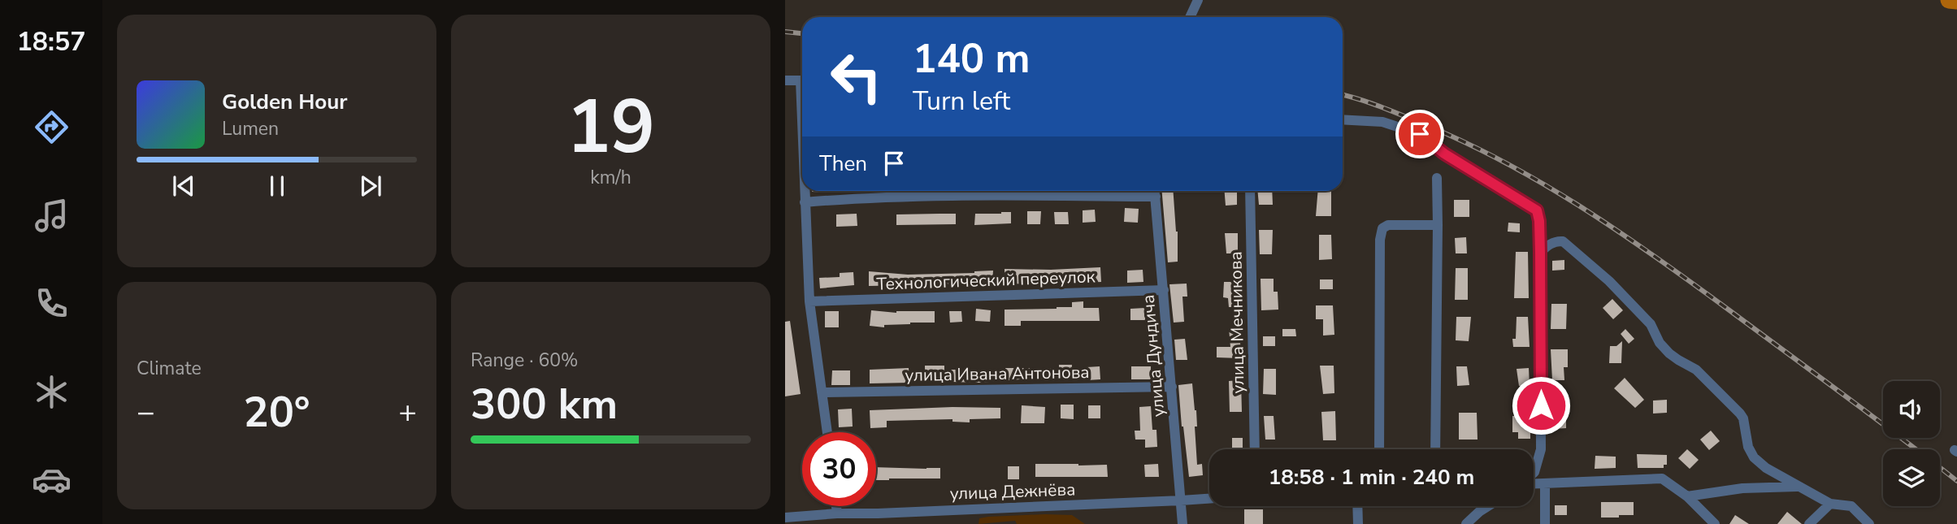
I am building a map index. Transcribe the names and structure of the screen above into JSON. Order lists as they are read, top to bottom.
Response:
{
  "streets": {
    "street": [
      "Технологический переулок",
      "улица Мечникова",
      "улица Дундича",
      "улица Ивана Антонова",
      "улица Дежнёва"
    ]
  },
  "crossings": [
    ["Технологический переулок", "улица Дундича"],
    ["улица Дундича", "улица Ивана Антонова"],
    ["улица Дундича", "улица Дежнёва"]
  ],
  "page": {
    "tabs": "18:57",
    "tile": [
      ["19", "km/h"],
      "Climate",
      ["Range · 60%", "300 km"]
    ],
    "turn": ["140 m", "Turn left"],
    "song": ["Golden Hour", "Lumen"],
    "then": "Then",
    "heat": ["−", "20°", "+"],
    "limit": "30",
    "trip": "18:58 · 1 min · 240 m"
  }
}
